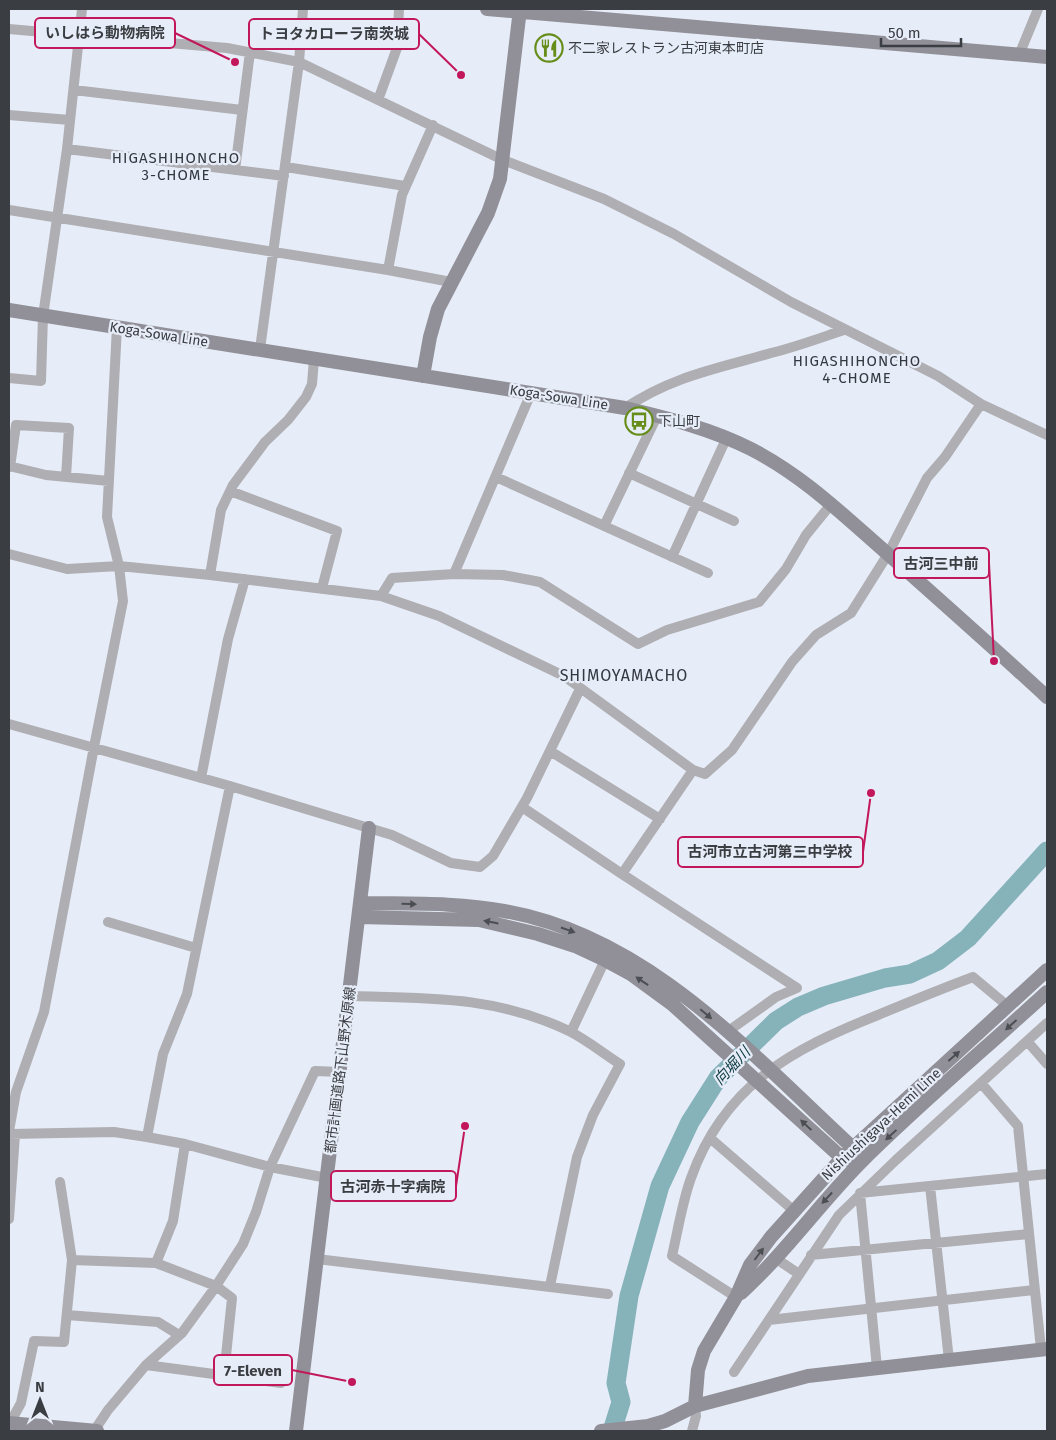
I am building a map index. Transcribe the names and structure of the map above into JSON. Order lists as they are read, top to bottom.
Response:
{
  "streets": {
    "street": ["Koga-Sowa Line", "都市計画道路下山野木原線", "Nishiushigaya-Hemi Line"]
  },
  "districts": ["HIGASHIHONCHO 3-CHOME", "HIGASHIHONCHO 4-CHOME", "SHIMOYAMACHO"],
  "water": ["向堀川"],
  "places": {
    "restaurant": ["不二家レストラン古河東本町店"],
    "other": [
      "いしはら動物病院",
      "トヨタカローラ南茨城",
      "古河三中前",
      "古河市立古河第三中学校",
      "古河赤十字病院",
      "7-Eleven"
    ],
    "bus stop": ["下山町"]
  },
  "scale_bar": "50 m",
  "north": "top"
}
